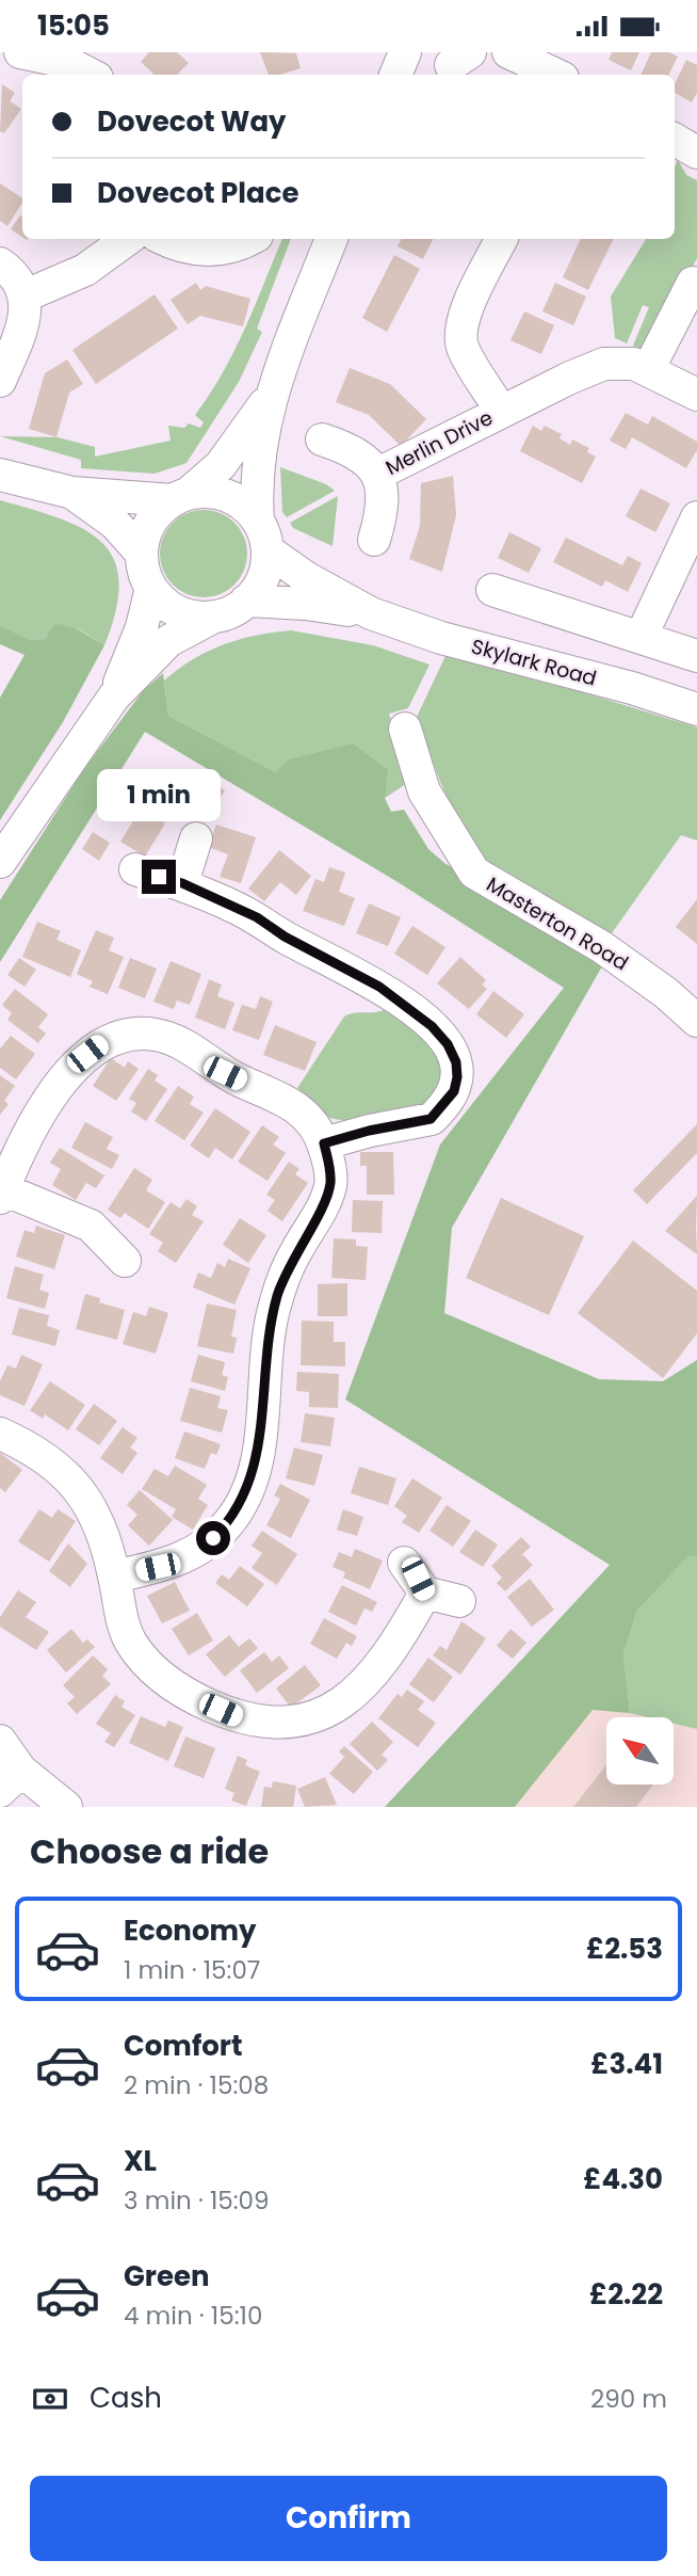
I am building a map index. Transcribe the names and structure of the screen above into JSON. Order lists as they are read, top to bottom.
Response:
{
  "streets": {
    "street": ["Merlin Drive", "Skylark Road", "Masterton Road"]
  },
  "north": "top left",
  "page": {
    "status": "15:05",
    "banner": ["Dovecot Way", "Dovecot Place"],
    "bubble": "1 min",
    "heading": "Choose a ride",
    "list": [
      {
        "name": "Economy",
        "note": "1 min · 15:07",
        "value": "£2.53"
      },
      {
        "name": "Comfort",
        "note": "2 min · 15:08",
        "value": "£3.41"
      },
      {
        "name": "XL",
        "note": "3 min · 15:09",
        "value": "£4.30"
      },
      {
        "name": "Green",
        "note": "4 min · 15:10",
        "value": "£2.22"
      }
    ],
    "pay": ["Cash", "290 m"],
    "buttons": "Confirm"
  }
}
